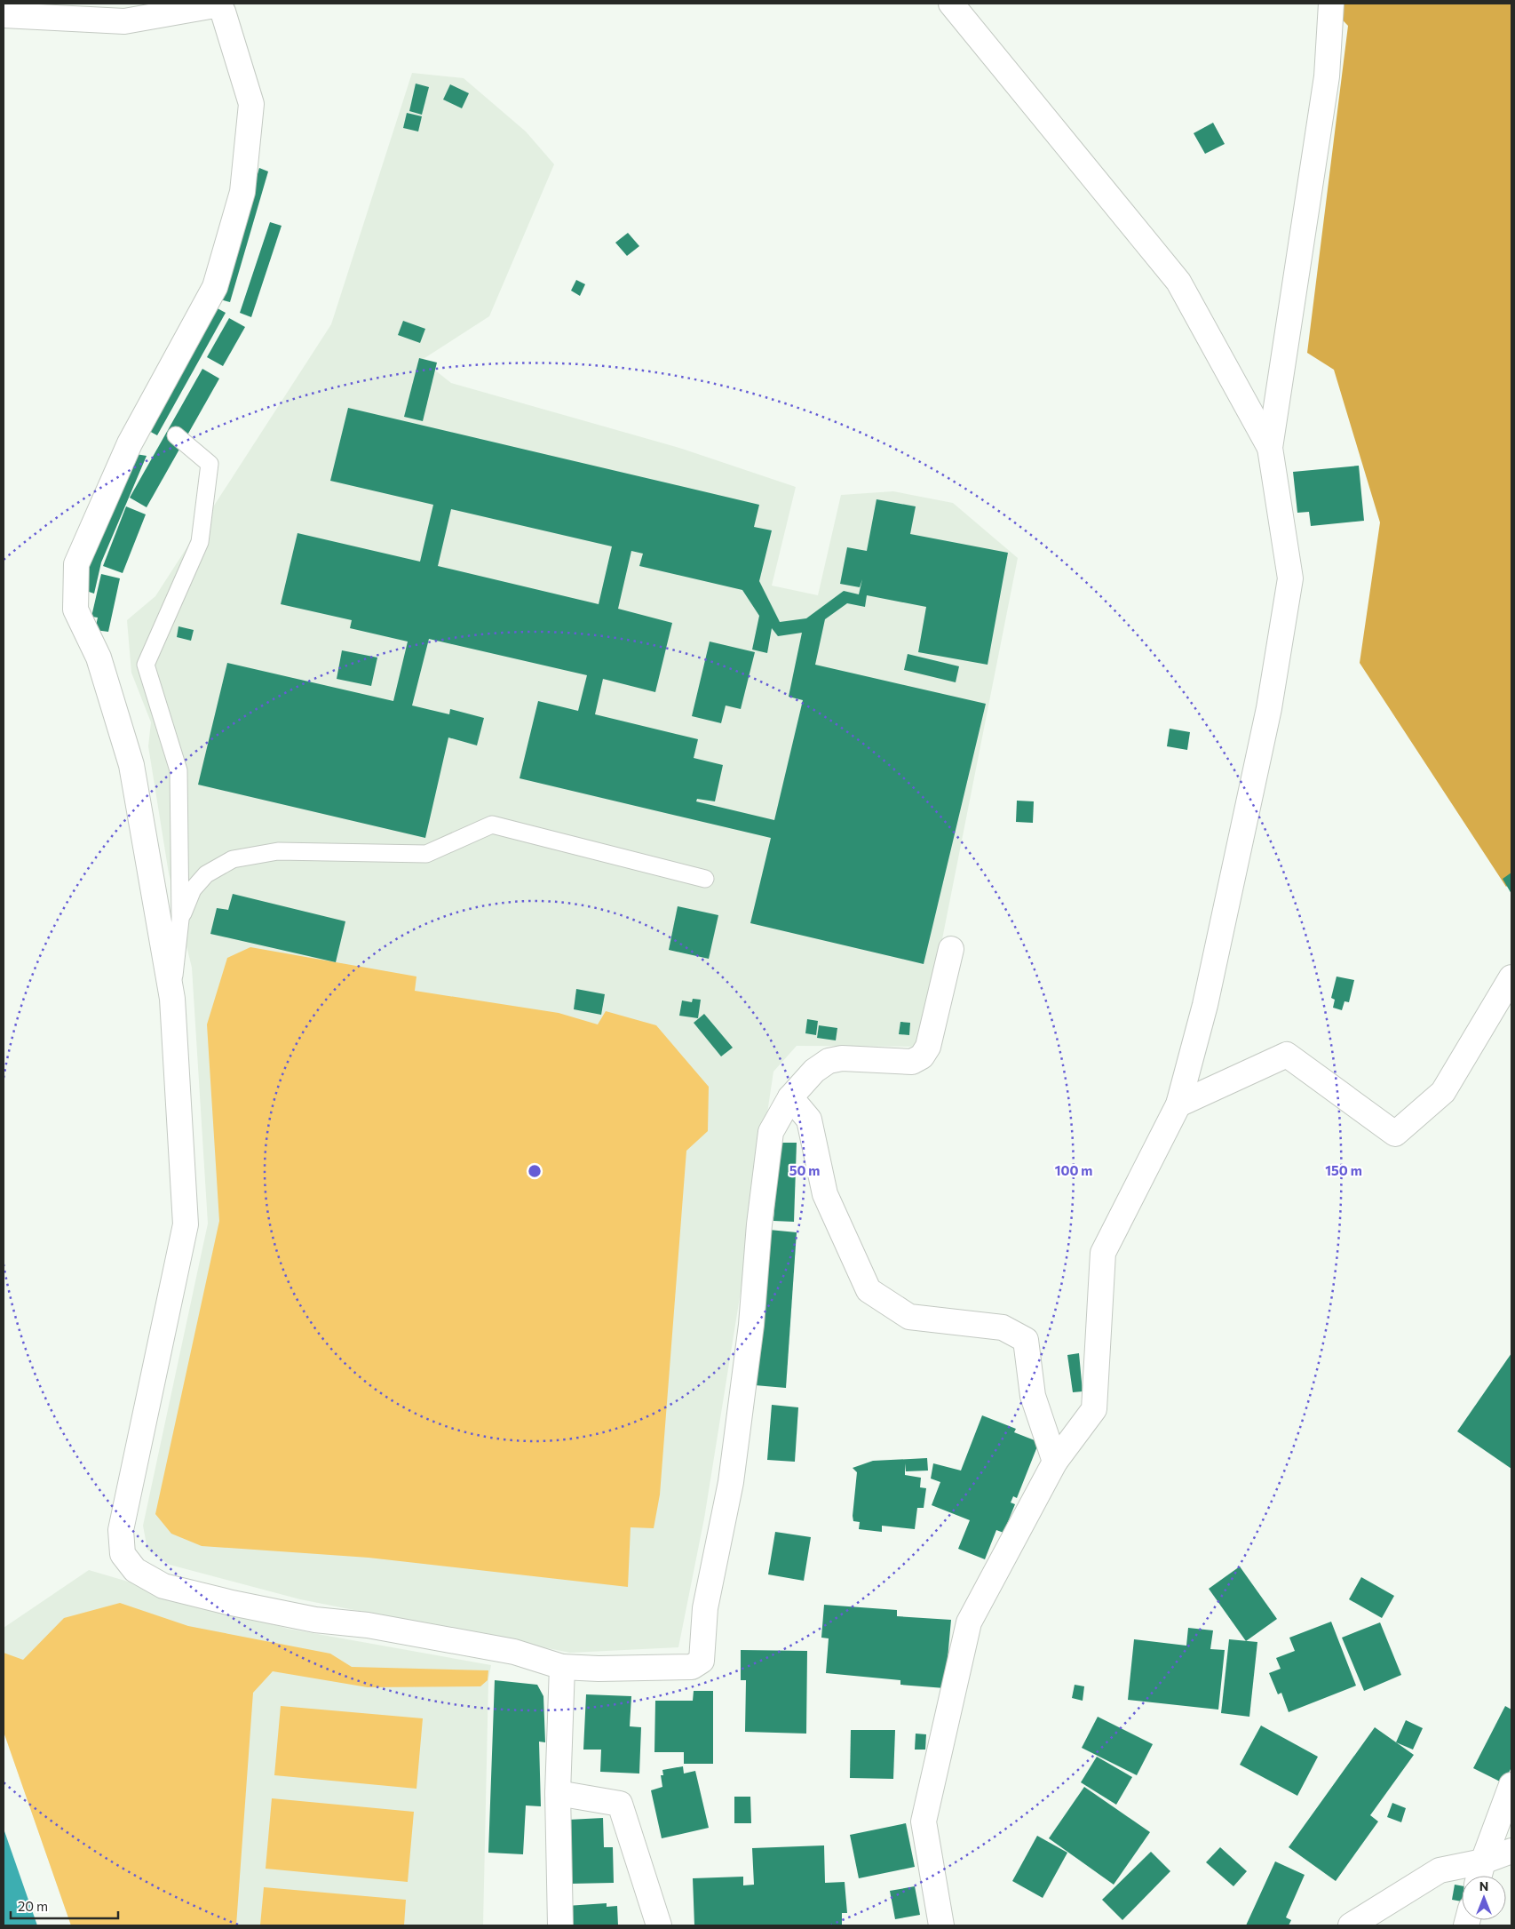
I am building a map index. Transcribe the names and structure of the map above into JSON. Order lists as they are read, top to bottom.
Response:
{
  "scale_bar": "20 m",
  "north": "top",
  "rings": ["50 m", "100 m", "150 m"]
}
